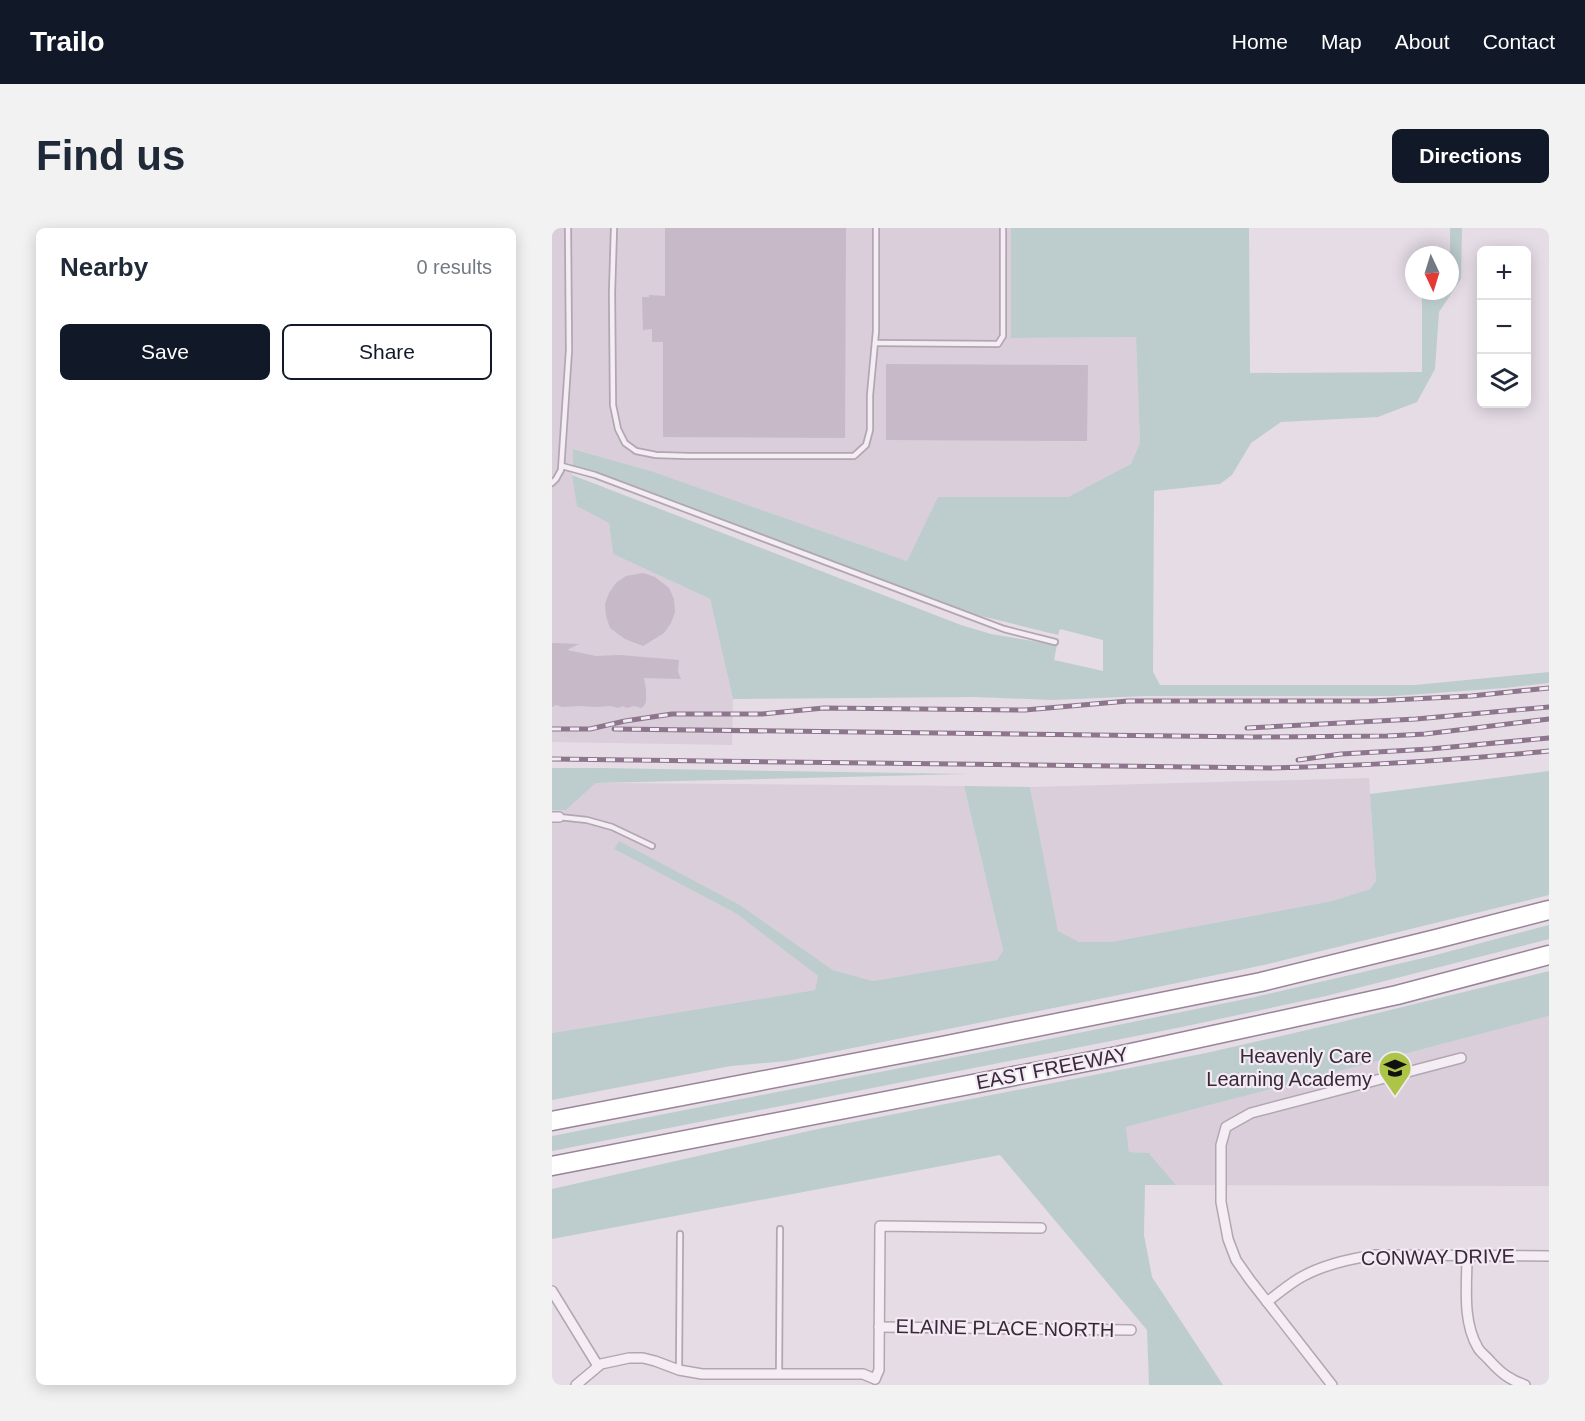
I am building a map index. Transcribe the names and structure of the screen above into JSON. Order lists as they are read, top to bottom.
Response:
{
  "streets": {
    "highway": ["EAST FREEWAY"],
    "street": ["CONWAY DRIVE", "ELAINE PLACE NORTH"]
  },
  "places": {
    "school or university": ["Heavenly Care Learning Academy"]
  },
  "north": "bottom",
  "page": {
    "header": "Trailo",
    "nav": [
      "Home",
      "Map",
      "About",
      "Contact"
    ],
    "buttons": [
      "Directions",
      ["Save", "Share"]
    ],
    "title": "Find us",
    "heading": ["Nearby", "0 results"],
    "map_buttons": ["+", "−"]
  }
}
